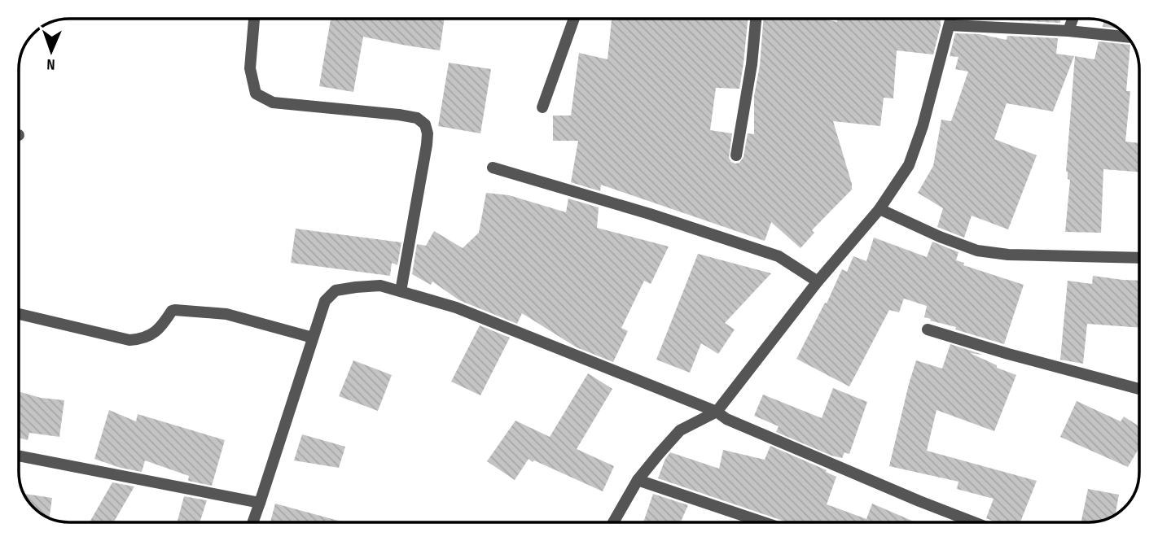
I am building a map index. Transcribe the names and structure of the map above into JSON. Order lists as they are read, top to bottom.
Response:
{
  "north": "bottom"
}
